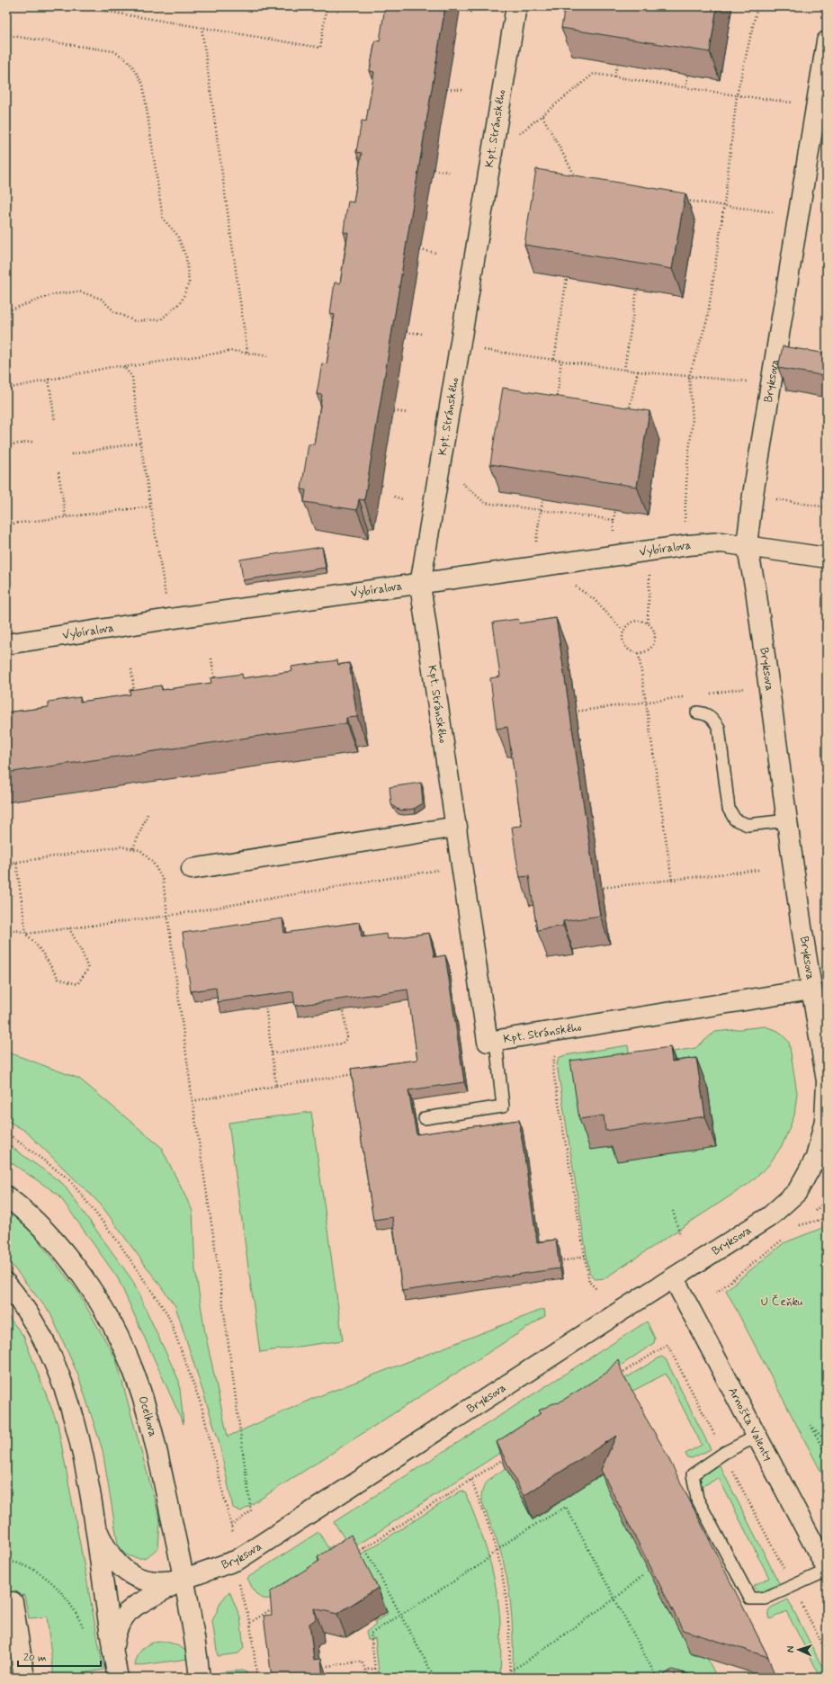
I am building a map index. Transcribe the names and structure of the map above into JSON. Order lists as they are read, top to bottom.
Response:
{
  "streets": {
    "street": [
      "Kpt. Stránského",
      "Bryksova",
      "Vybíralova",
      "Ocelkova",
      "Arnošta Valenty"
    ]
  },
  "crossings": [
    ["Kpt. Stránského", "Bryksova"],
    ["Kpt. Stránského", "Vybíralova"],
    ["Bryksova", "Vybíralova"],
    ["Bryksova", "Ocelkova"],
    ["Bryksova", "Arnošta Valenty"]
  ],
  "parks": ["U Čeňku"],
  "scale_bar": "20 m",
  "north": "left"
}
